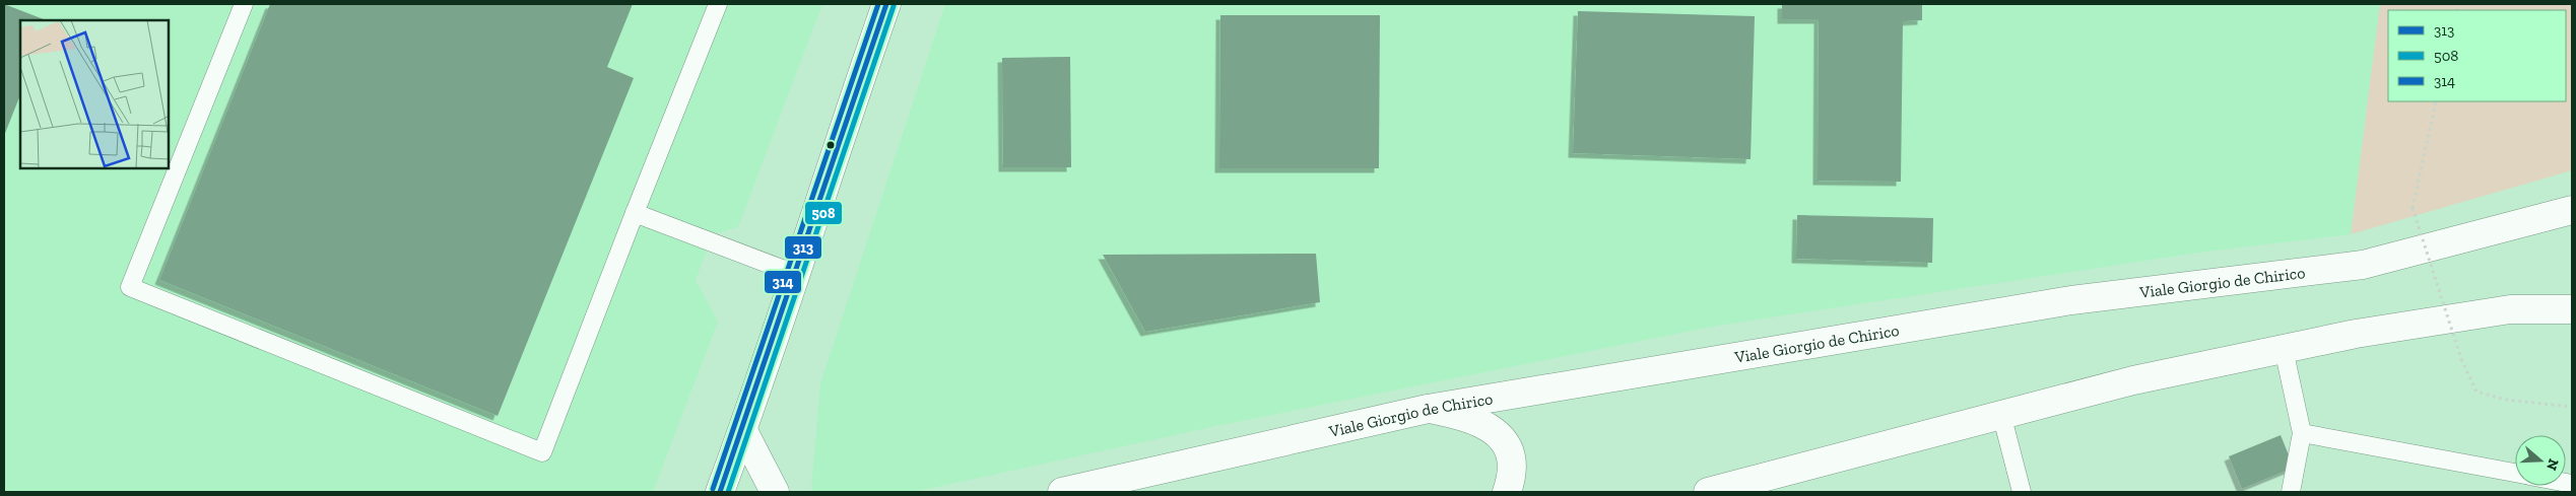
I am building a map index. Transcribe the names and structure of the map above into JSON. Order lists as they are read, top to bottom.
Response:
{
  "streets": {
    "street": ["Viale Giorgio de Chirico"]
  },
  "lines": ["transit line 313", "transit line 314", "transit line 508"],
  "legend": ["313", "508", "314"],
  "north": "right"
}
